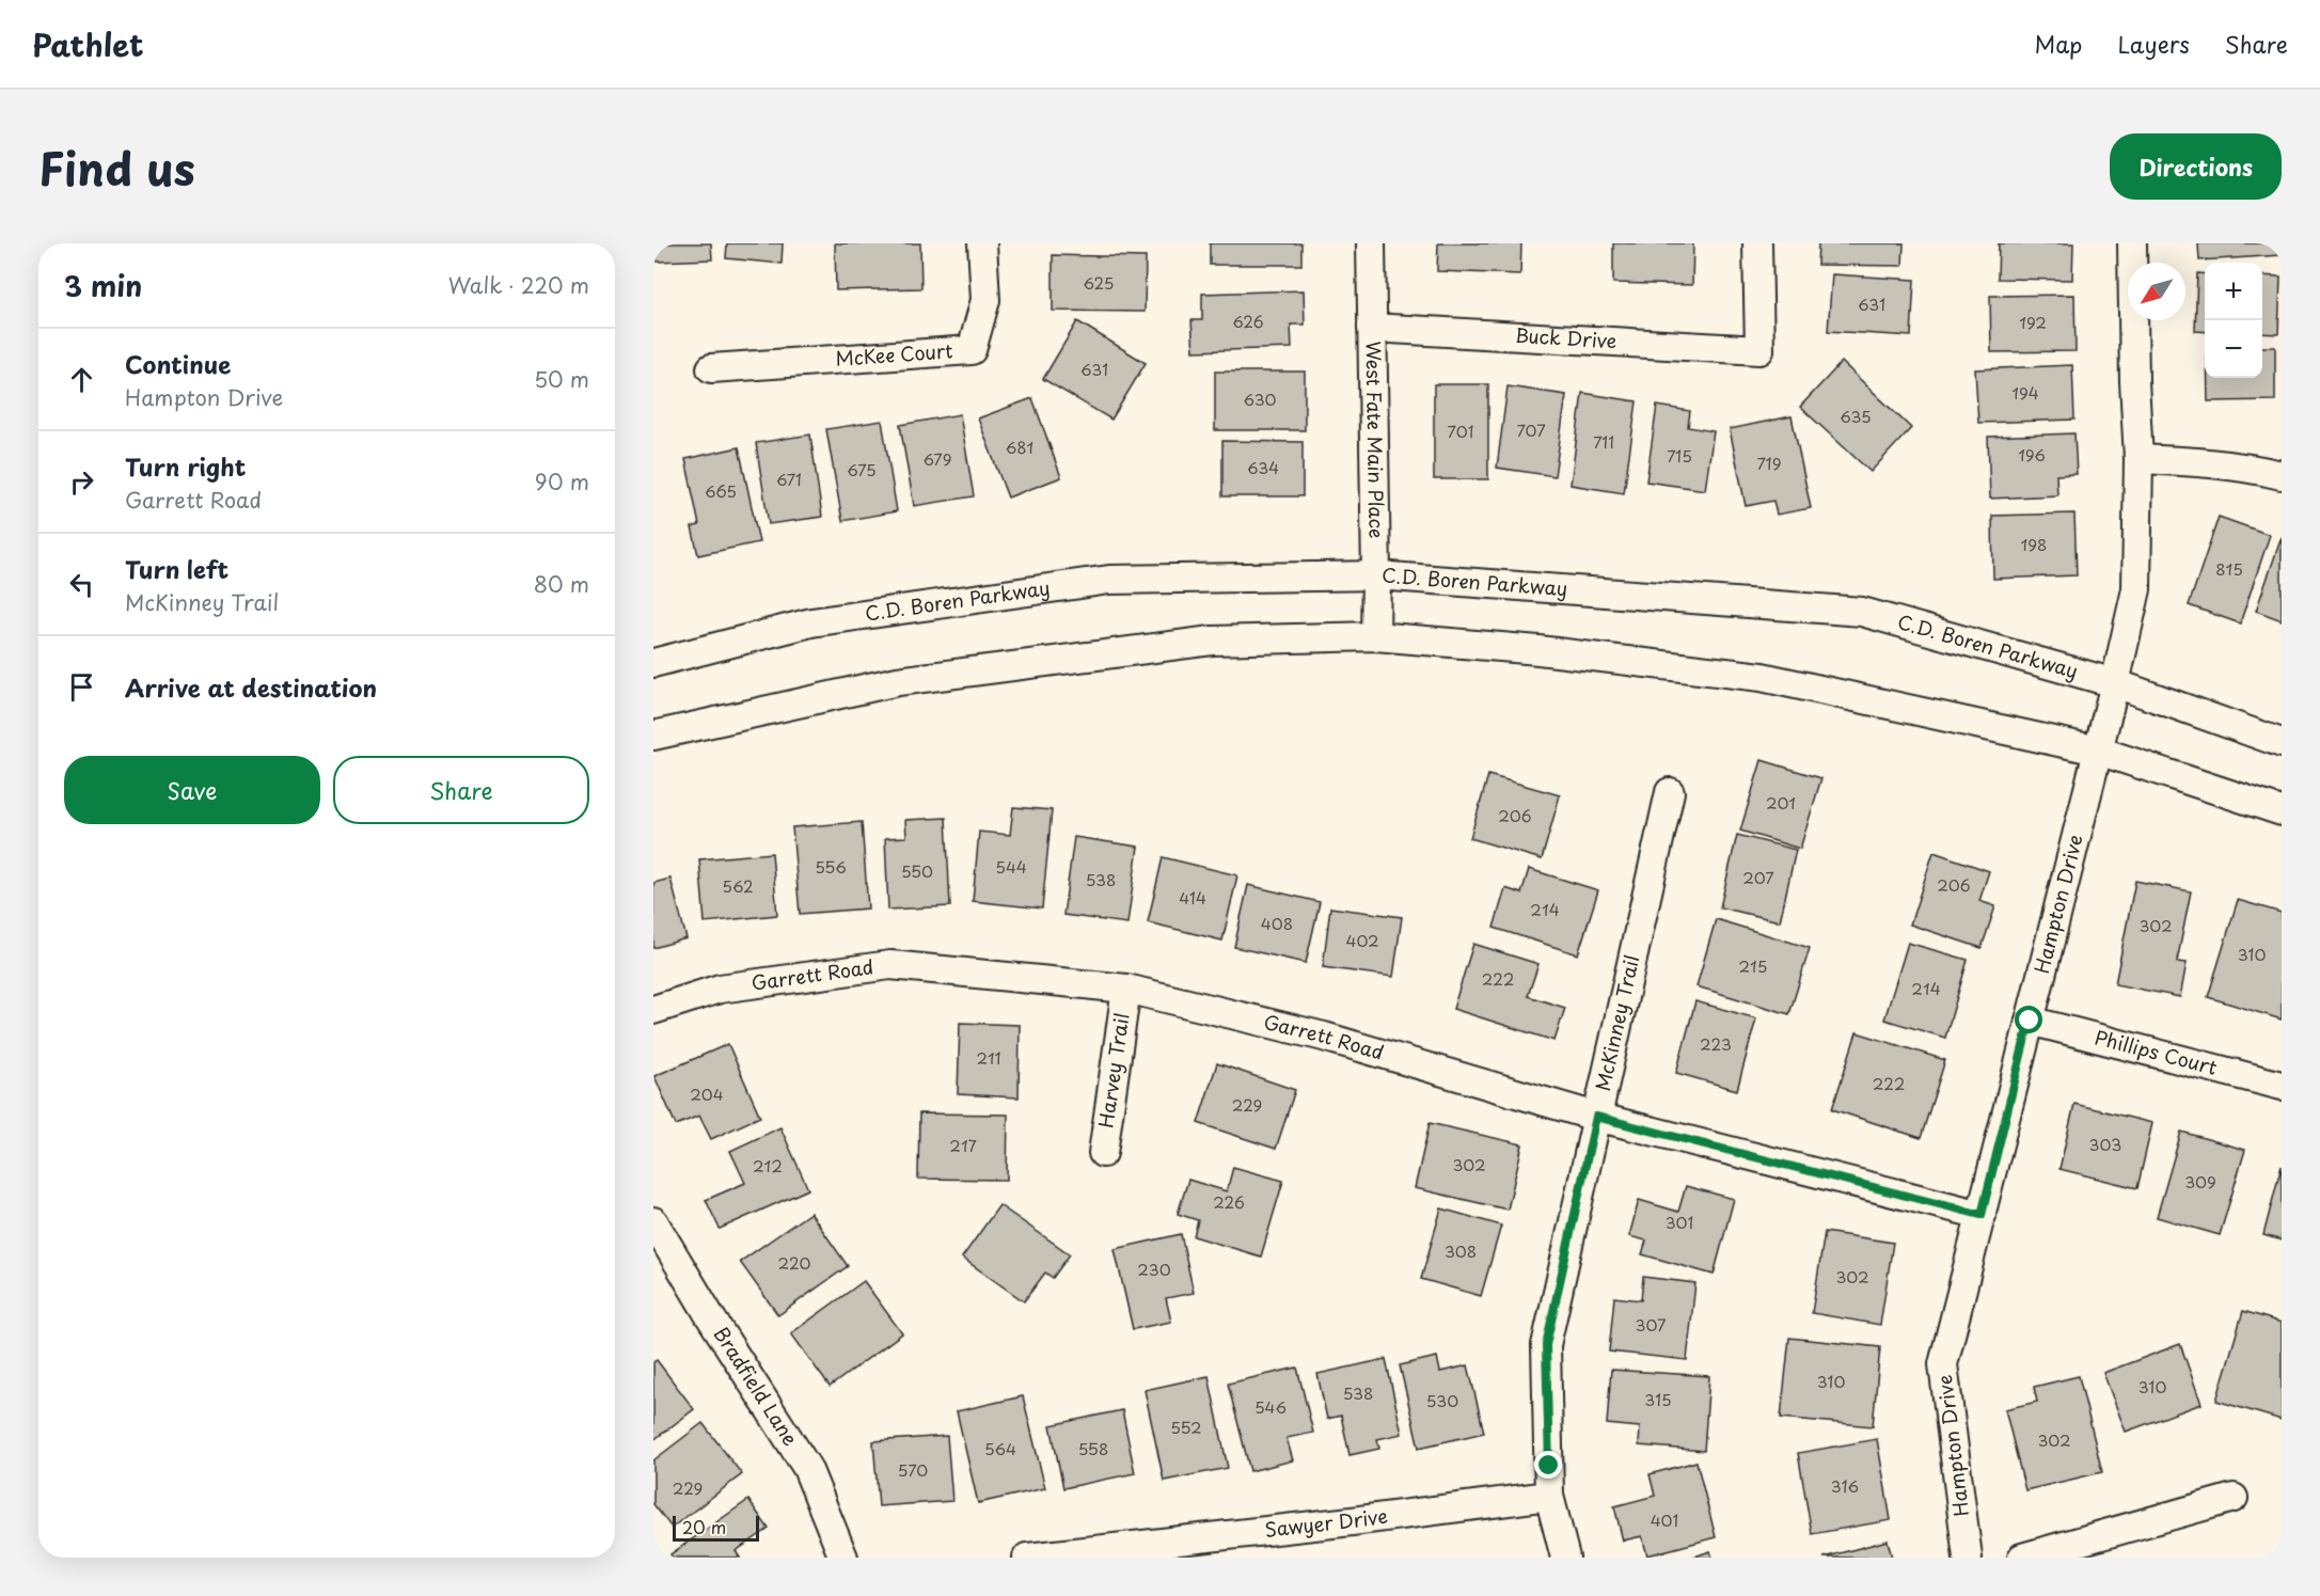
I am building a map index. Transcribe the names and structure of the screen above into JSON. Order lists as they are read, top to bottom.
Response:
{
  "streets": {
    "street": [
      "Buck Drive",
      "McKee Court",
      "West Fate Main Place",
      "C.D. Boren Parkway",
      "Hampton Drive",
      "Garrett Road",
      "McKinney Trail",
      "Phillips Court",
      "Harvey Trail",
      "Bradfield Lane",
      "Sawyer Drive"
    ]
  },
  "crossings": [
    ["Buck Drive", "West Fate Main Place"],
    ["West Fate Main Place", "C.D. Boren Parkway"],
    ["C.D. Boren Parkway", "Hampton Drive"],
    ["Hampton Drive", "Garrett Road"],
    ["Hampton Drive", "Phillips Court"],
    ["Garrett Road", "McKinney Trail"],
    ["Garrett Road", "Harvey Trail"],
    ["McKinney Trail", "Sawyer Drive"]
  ],
  "house_numbers": [
    "625",
    "631",
    "626",
    "192",
    "631",
    "194",
    "630",
    "635",
    "707",
    "701",
    "711",
    "681",
    "196",
    "715",
    "679",
    "719",
    "634",
    "675",
    "671",
    "665",
    "198",
    "815",
    "201",
    "206",
    "556",
    "544",
    "550",
    "207",
    "538",
    "206",
    "562",
    "414",
    "214",
    "408",
    "302",
    "402",
    "310",
    "215",
    "222",
    "214",
    "223",
    "211",
    "222",
    "204",
    "229",
    "303",
    "217",
    "302",
    "212",
    "309",
    "226",
    "301",
    "308",
    "220",
    "230",
    "302",
    "307",
    "310",
    "310",
    "538",
    "315",
    "530",
    "546",
    "552",
    "302",
    "564",
    "558",
    "570",
    "316",
    "229",
    "401"
  ],
  "scale_bar": "20 m",
  "north": "bottom left",
  "page": {
    "header": "Pathlet",
    "nav": ["Map", "Layers", "Share"],
    "title": "Find us",
    "buttons": [
      "Directions",
      ["Save", "Share"]
    ],
    "heading": ["3 min", "Walk · 220 m"],
    "map_buttons": ["+", "−"],
    "list": [
      ["Continue", "Hampton Drive", "50 m"],
      ["Turn right", "Garrett Road", "90 m"],
      ["Turn left", "McKinney Trail", "80 m"],
      "Arrive at destination"
    ],
    "scale": "20 m"
  }
}
